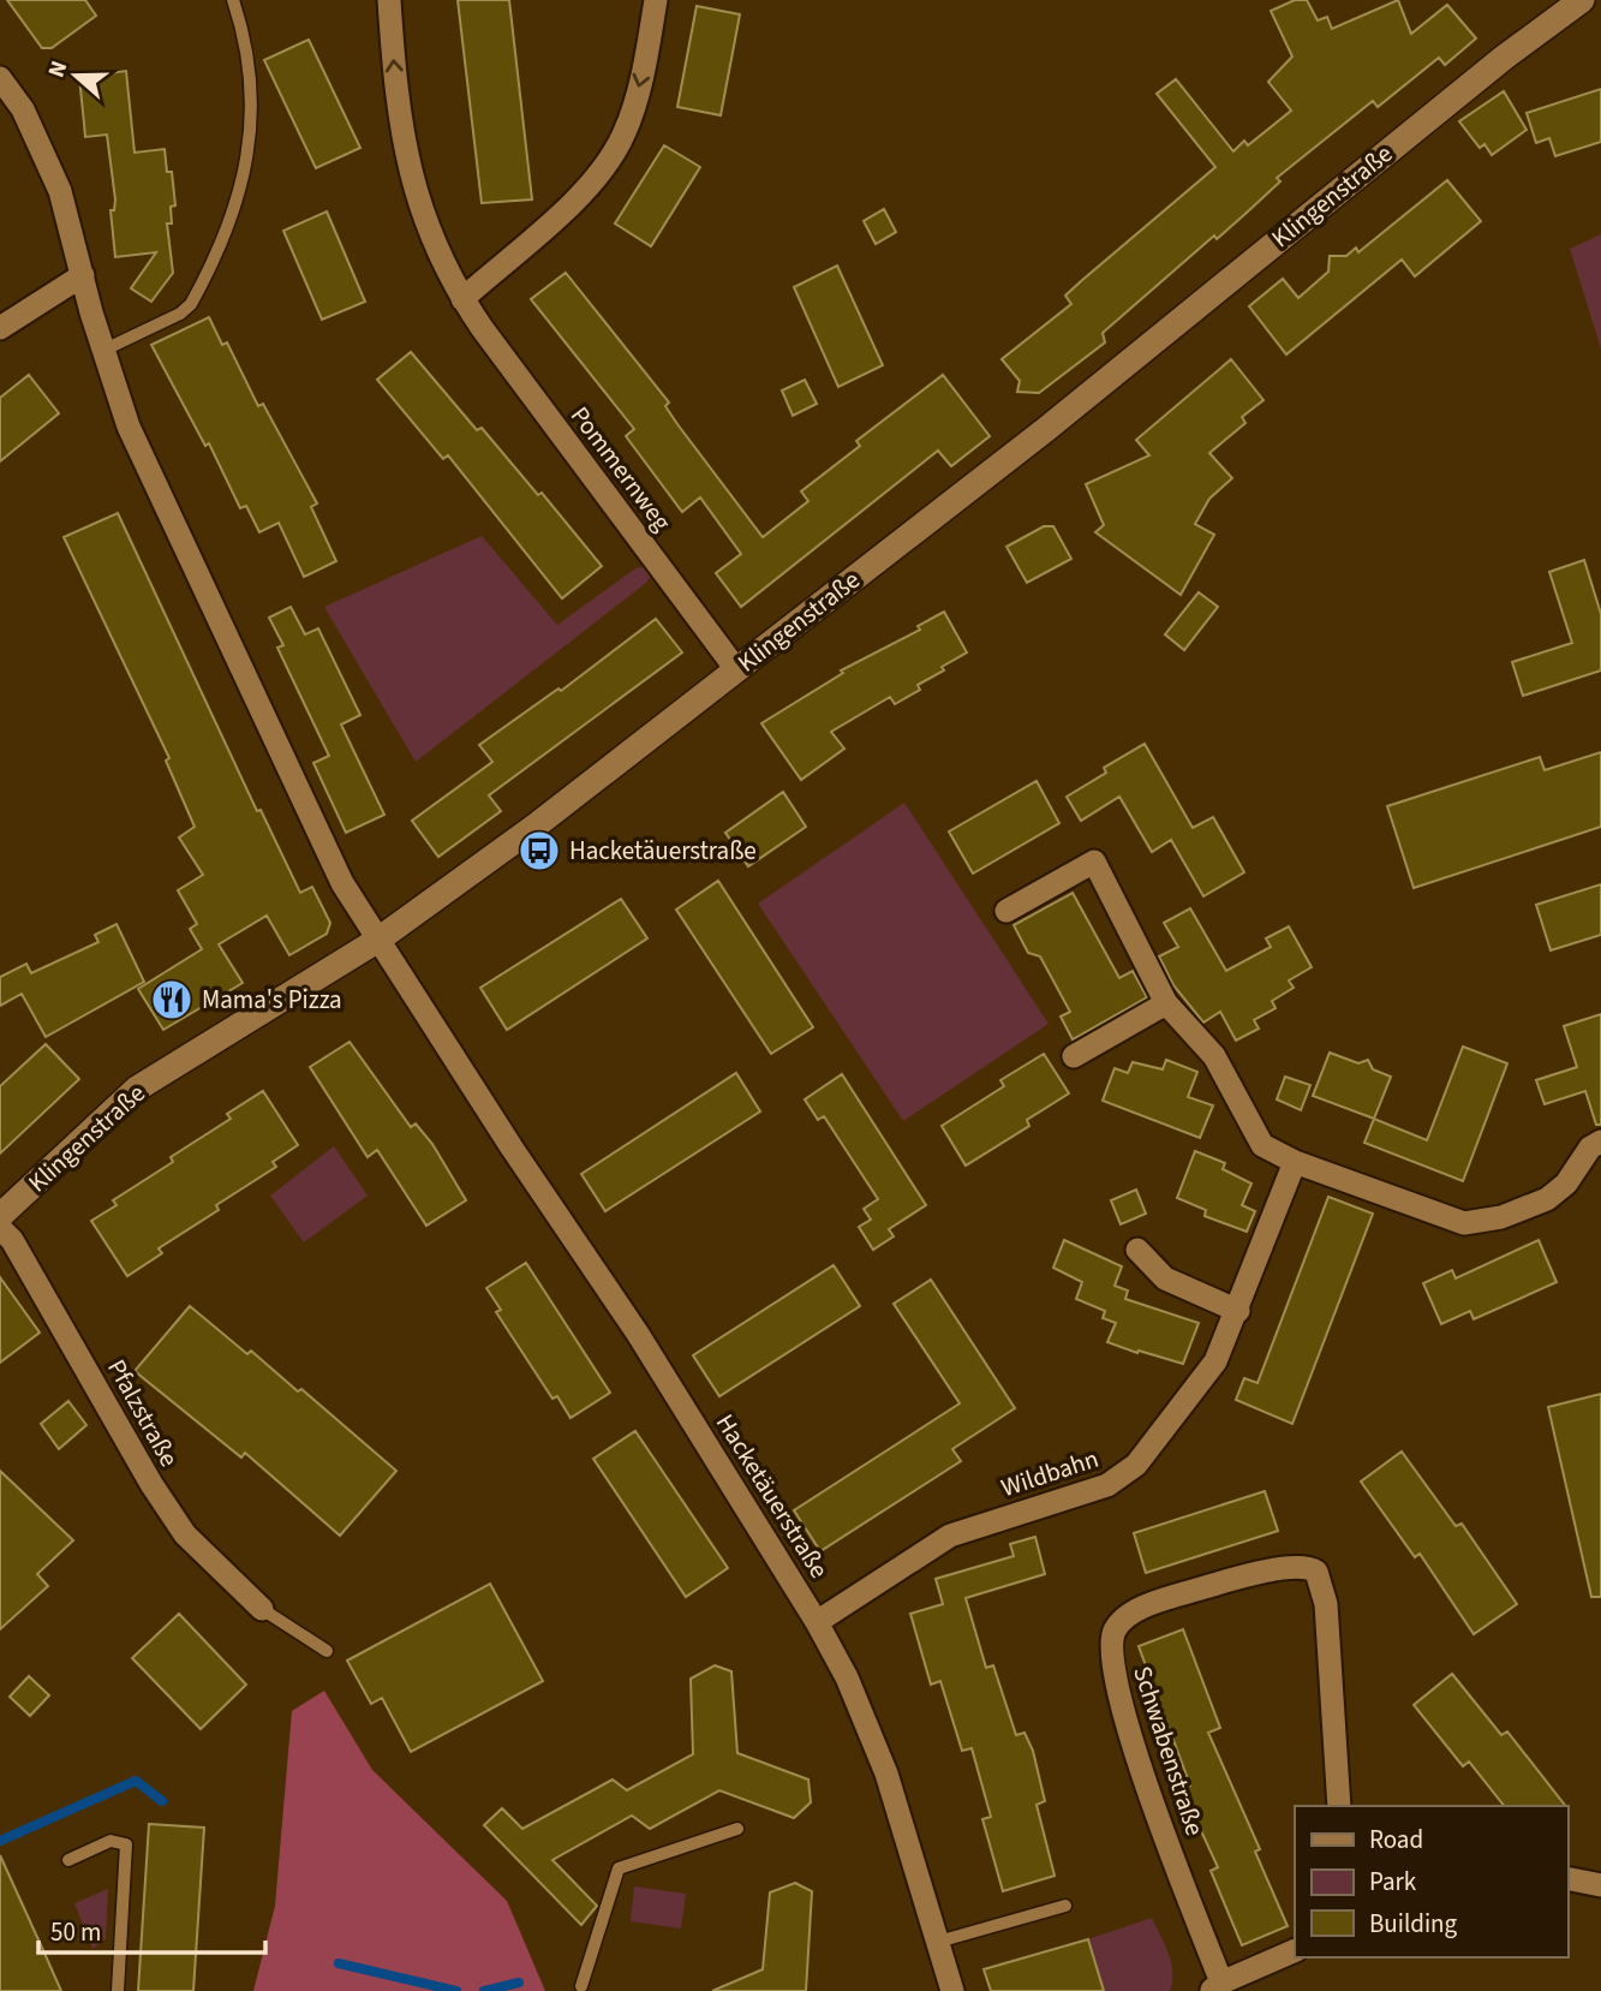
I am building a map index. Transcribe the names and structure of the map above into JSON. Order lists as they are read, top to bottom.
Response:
{
  "streets": {
    "street": [
      "Klingenstraße",
      "Pommernweg",
      "Pfalzstraße",
      "Wildbahn",
      "Hacketäuerstraße",
      "Schwabenstraße"
    ]
  },
  "crossings": [
    ["Klingenstraße", "Pommernweg"],
    ["Klingenstraße", "Hacketäuerstraße"],
    ["Wildbahn", "Hacketäuerstraße"]
  ],
  "one_way": ["Pommernweg"],
  "places": {
    "bus stop": ["Hacketäuerstraße"],
    "restaurant": ["Mama's Pizza"]
  },
  "legend": ["Road", "Park", "Building"],
  "scale_bar": "50 m",
  "north": "left"
}
